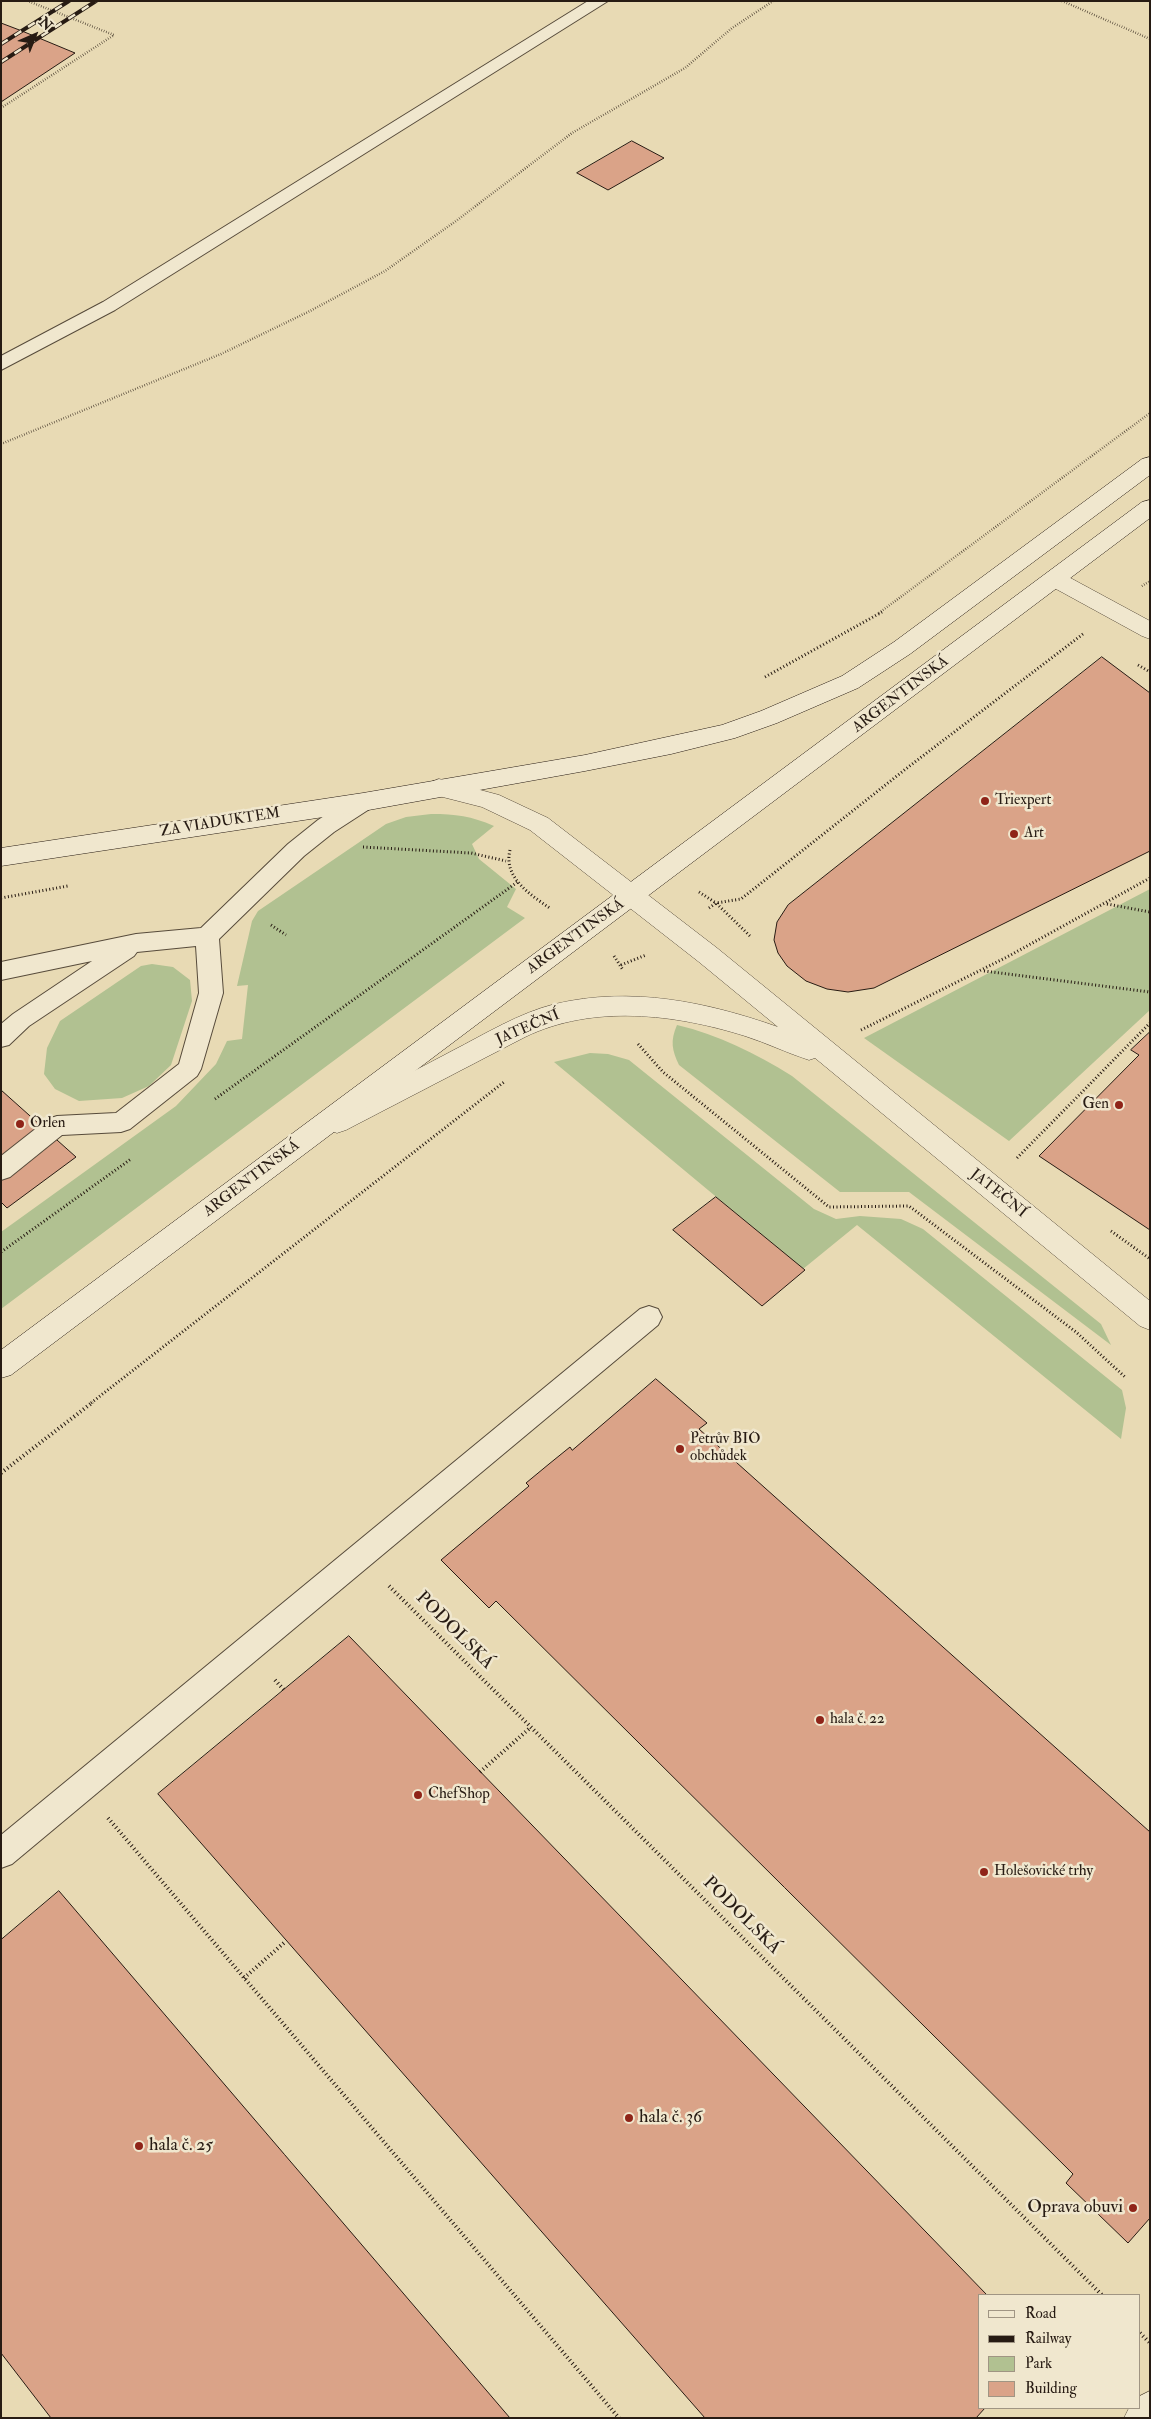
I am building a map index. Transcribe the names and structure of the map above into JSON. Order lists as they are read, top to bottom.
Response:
{
  "streets": {
    "main road": ["ARGENTINSKÁ", "ZA VIADUKTEM", "JATEČNÍ"],
    "path": ["PODOLSKÁ"]
  },
  "crossings": [
    ["ARGENTINSKÁ", "JATEČNÍ"],
    ["ZA VIADUKTEM", "JATEČNÍ"]
  ],
  "places": [
    "Triexpert",
    "Art",
    "Gen",
    "Orlen",
    "Petrův BIO obchůdek",
    "hala č. 22",
    "ChefShop",
    "Holešovické trhy",
    "hala č. 36",
    "hala č. 25",
    "Oprava obuvi"
  ],
  "legend": [
    "Road",
    "Railway",
    "Park",
    "Building"
  ],
  "north": "top right"
}
